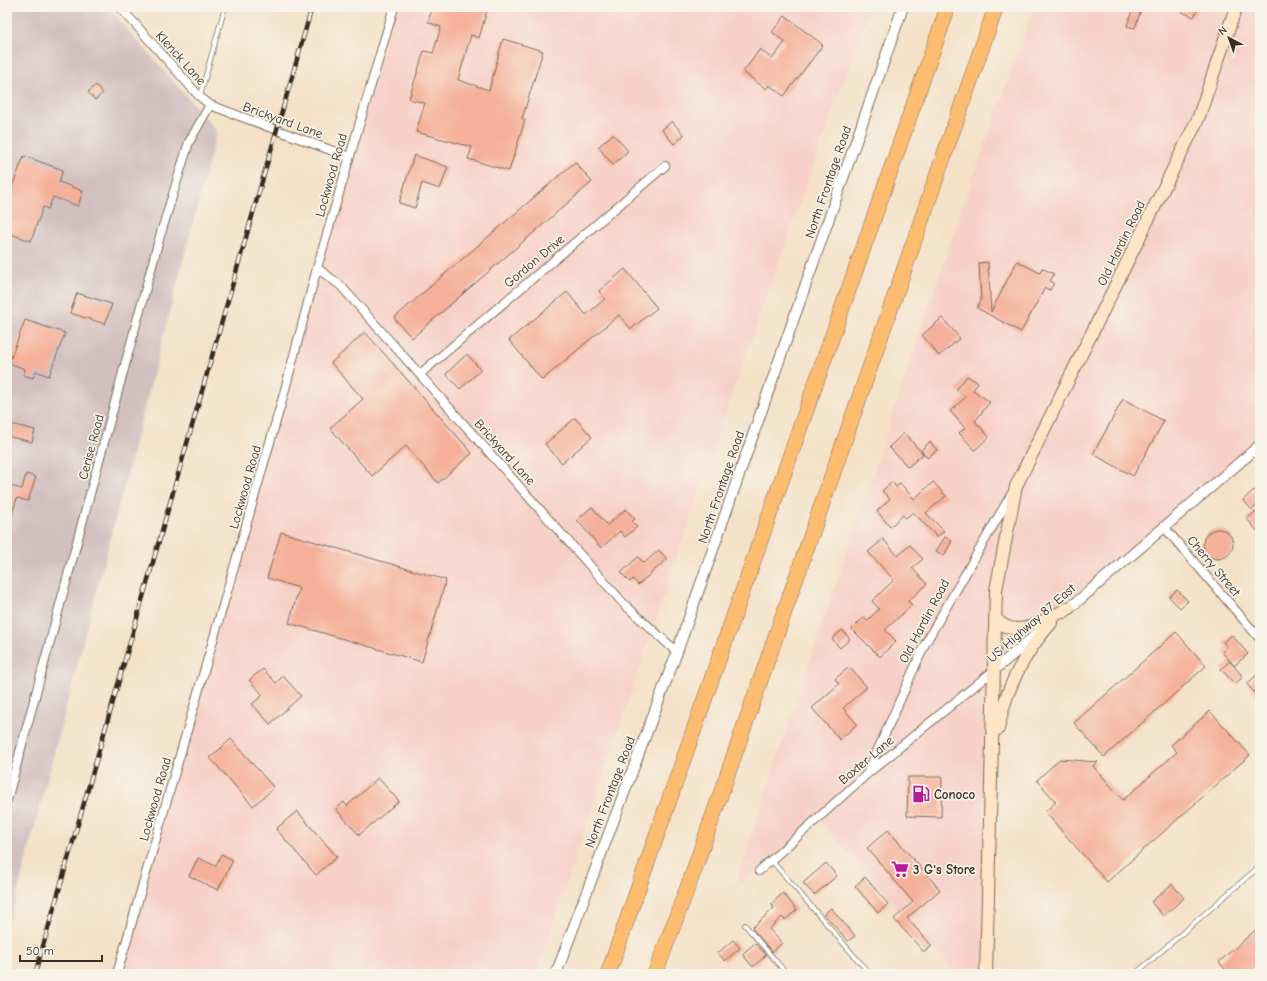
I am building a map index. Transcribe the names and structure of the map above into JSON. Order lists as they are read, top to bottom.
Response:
{
  "streets": {
    "main road": ["Old Hardin Road", "US Highway 87 East"],
    "street": [
      "Klenck Lane",
      "Brickyard Lane",
      "Lockwood Road",
      "North Frontage Road",
      "Gordon Drive",
      "Cerise Road",
      "Cherry Street",
      "Baxter Lane"
    ]
  },
  "crossings": [
    ["Klenck Lane", "Brickyard Lane"],
    ["Klenck Lane", "Cerise Road"],
    ["Brickyard Lane", "Lockwood Road"],
    ["Brickyard Lane", "North Frontage Road"],
    ["Brickyard Lane", "Gordon Drive"],
    ["Brickyard Lane", "Cerise Road"],
    ["Old Hardin Road", "US Highway 87 East"],
    ["Old Hardin Road", "Baxter Lane"],
    ["Cherry Street", "US Highway 87 East"],
    ["US Highway 87 East", "Baxter Lane"]
  ],
  "places": {
    "fuel station": ["Conoco"],
    "supermarket": ["3 G's Store"]
  },
  "scale_bar": "50 m",
  "north": "top left"
}
